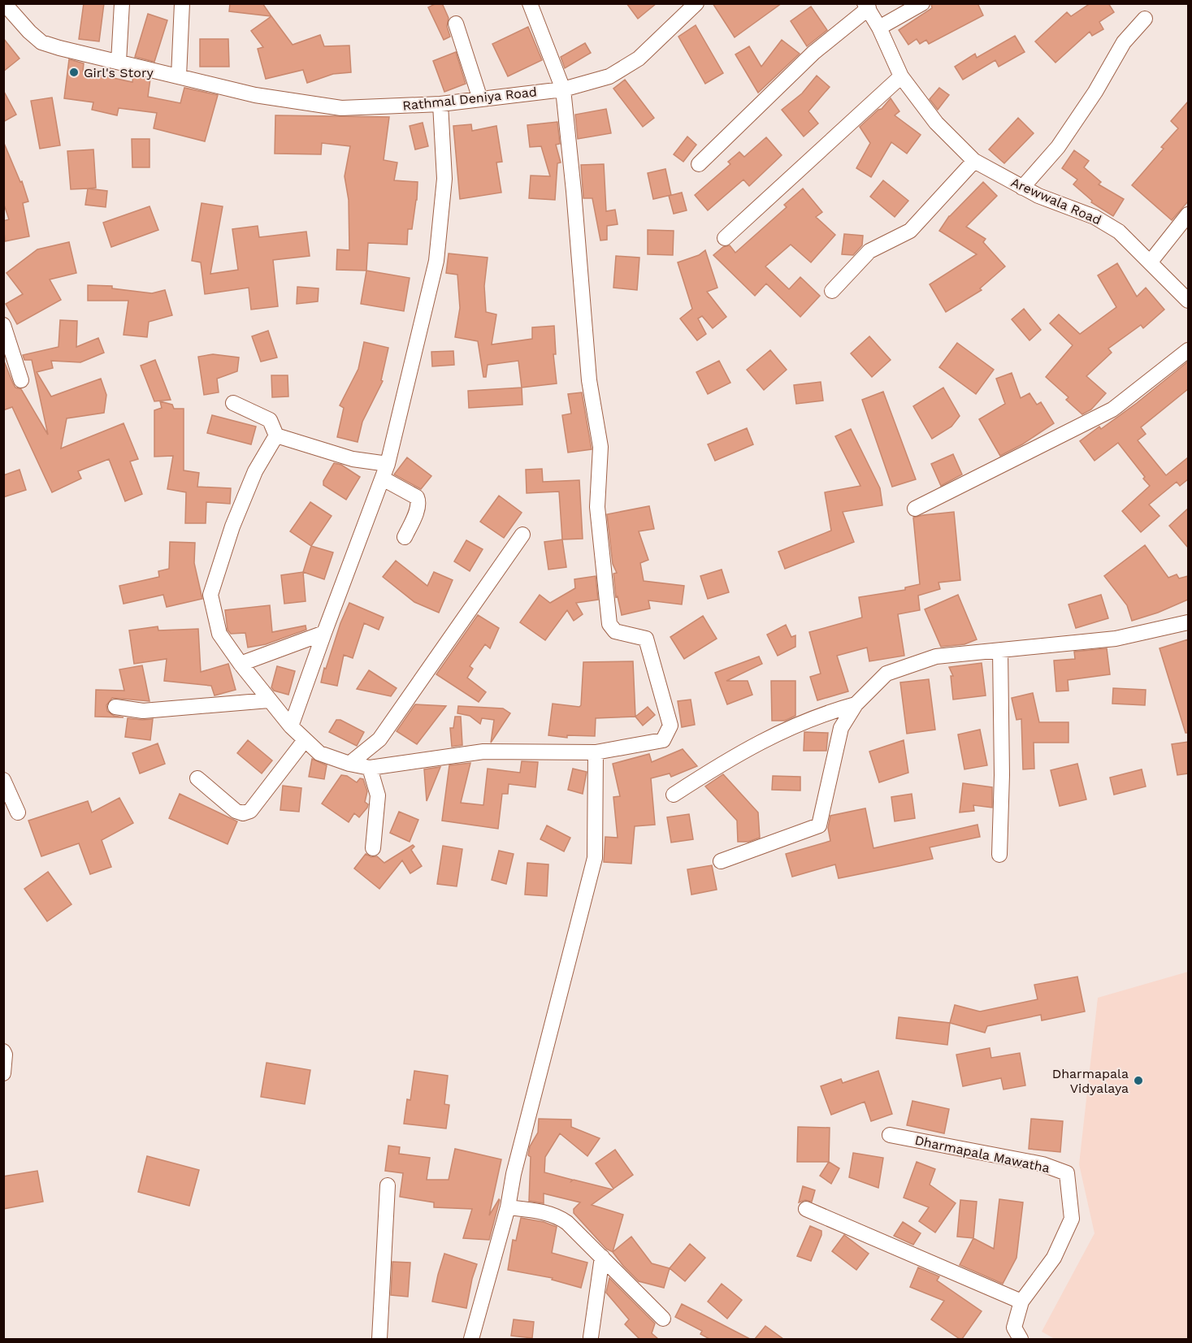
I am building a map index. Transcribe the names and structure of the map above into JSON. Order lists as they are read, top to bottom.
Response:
{
  "streets": {
    "street": ["Rathmal Deniya Road", "Arewwala Road", "Dharmapala Mawatha"]
  },
  "places": ["Girl's Story", "Dharmapala Vidyalaya"]
}
